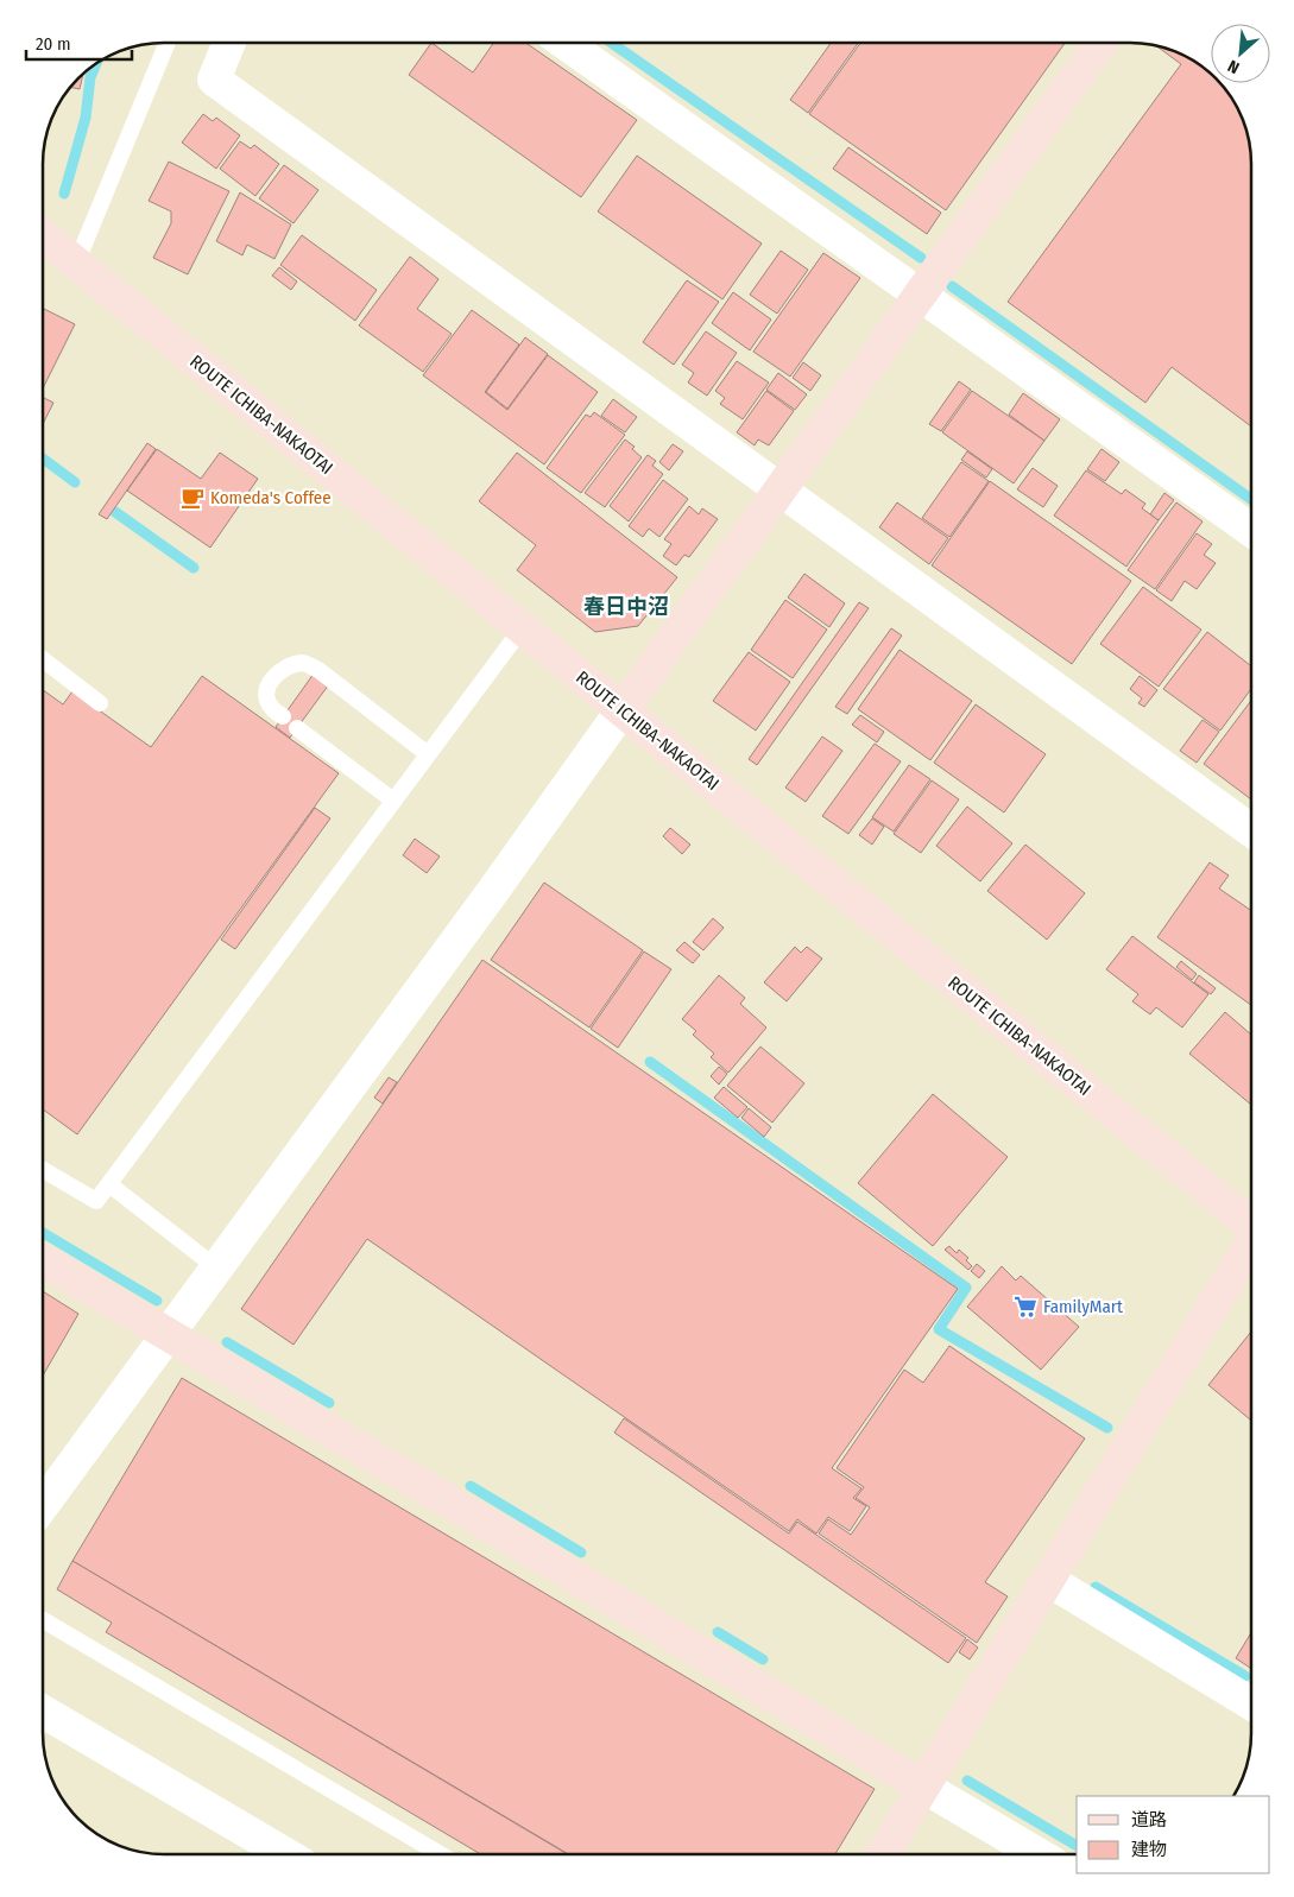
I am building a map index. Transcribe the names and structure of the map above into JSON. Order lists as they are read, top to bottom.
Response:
{
  "streets": {
    "street": ["ROUTE ICHIBA-NAKAOTAI"]
  },
  "districts": ["春日中沼"],
  "places": {
    "cafe": ["Komeda's Coffee"],
    "supermarket": ["FamilyMart"]
  },
  "legend": ["道路", "建物"],
  "scale_bar": "20 m",
  "north": "bottom left"
}
